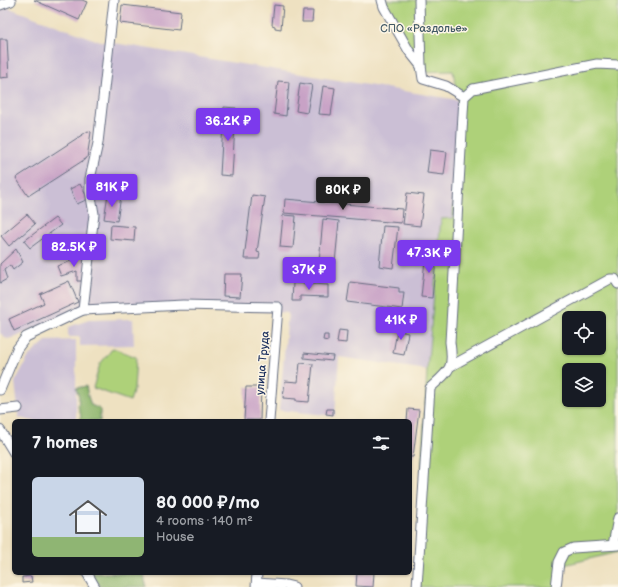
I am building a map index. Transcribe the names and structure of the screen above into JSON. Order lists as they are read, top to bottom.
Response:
{
  "streets": {
    "street": ["улица Труда"]
  },
  "parks": ["СПО «Раздолье»"],
  "page": {
    "price": [
      "36.2K ₽",
      "81K ₽",
      "80K ₽",
      "82.5K ₽",
      "47.3K ₽",
      "37K ₽",
      "41K ₽"
    ],
    "heading": "7 homes",
    "list": [
      {
        "name": "80 000 ₽/mo",
        "note": "4 rooms · 140 m² · House"
      }
    ]
  }
}
